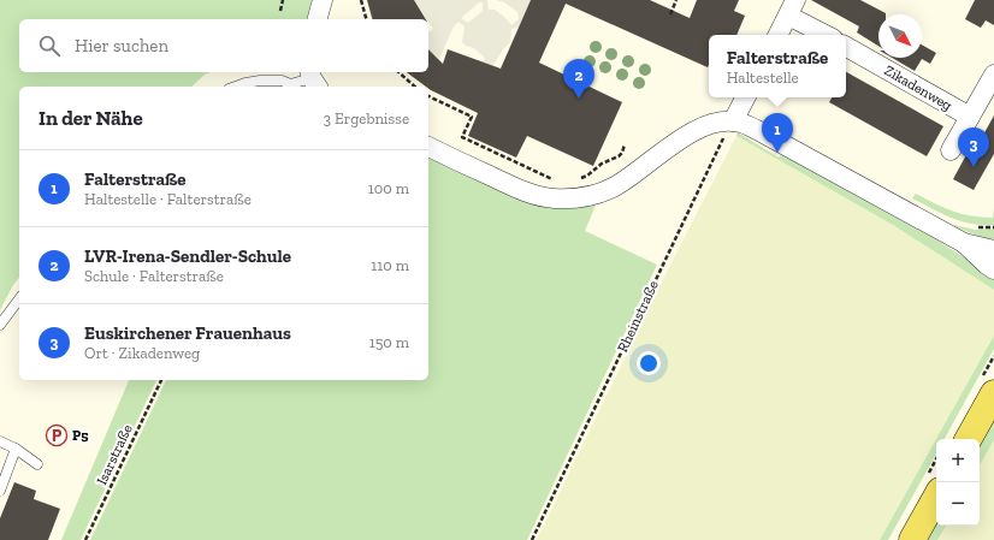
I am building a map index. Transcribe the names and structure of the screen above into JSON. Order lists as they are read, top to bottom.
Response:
{
  "streets": {
    "street": ["Zikadenweg"],
    "path": ["Rheinstraße", "Isarstraße"]
  },
  "places": {
    "parking": ["P5"]
  },
  "north": "bottom right",
  "page": {
    "search": "Hier suchen",
    "popup": ["Falterstraße", "Haltestelle"],
    "pins": ["2", "1", "3"],
    "heading": ["In der Nähe", "3 Ergebnisse"],
    "list": [
      {
        "mark": "1",
        "name": "Falterstraße",
        "note": "Haltestelle · Falterstraße",
        "value": "100 m"
      },
      {
        "mark": "2",
        "name": "LVR-Irena-Sendler-Schule",
        "note": "Schule · Falterstraße",
        "value": "110 m"
      },
      {
        "mark": "3",
        "name": "Euskirchener Frauenhaus",
        "note": "Ort · Zikadenweg",
        "value": "150 m"
      }
    ],
    "map_buttons": ["+", "−"]
  }
}
